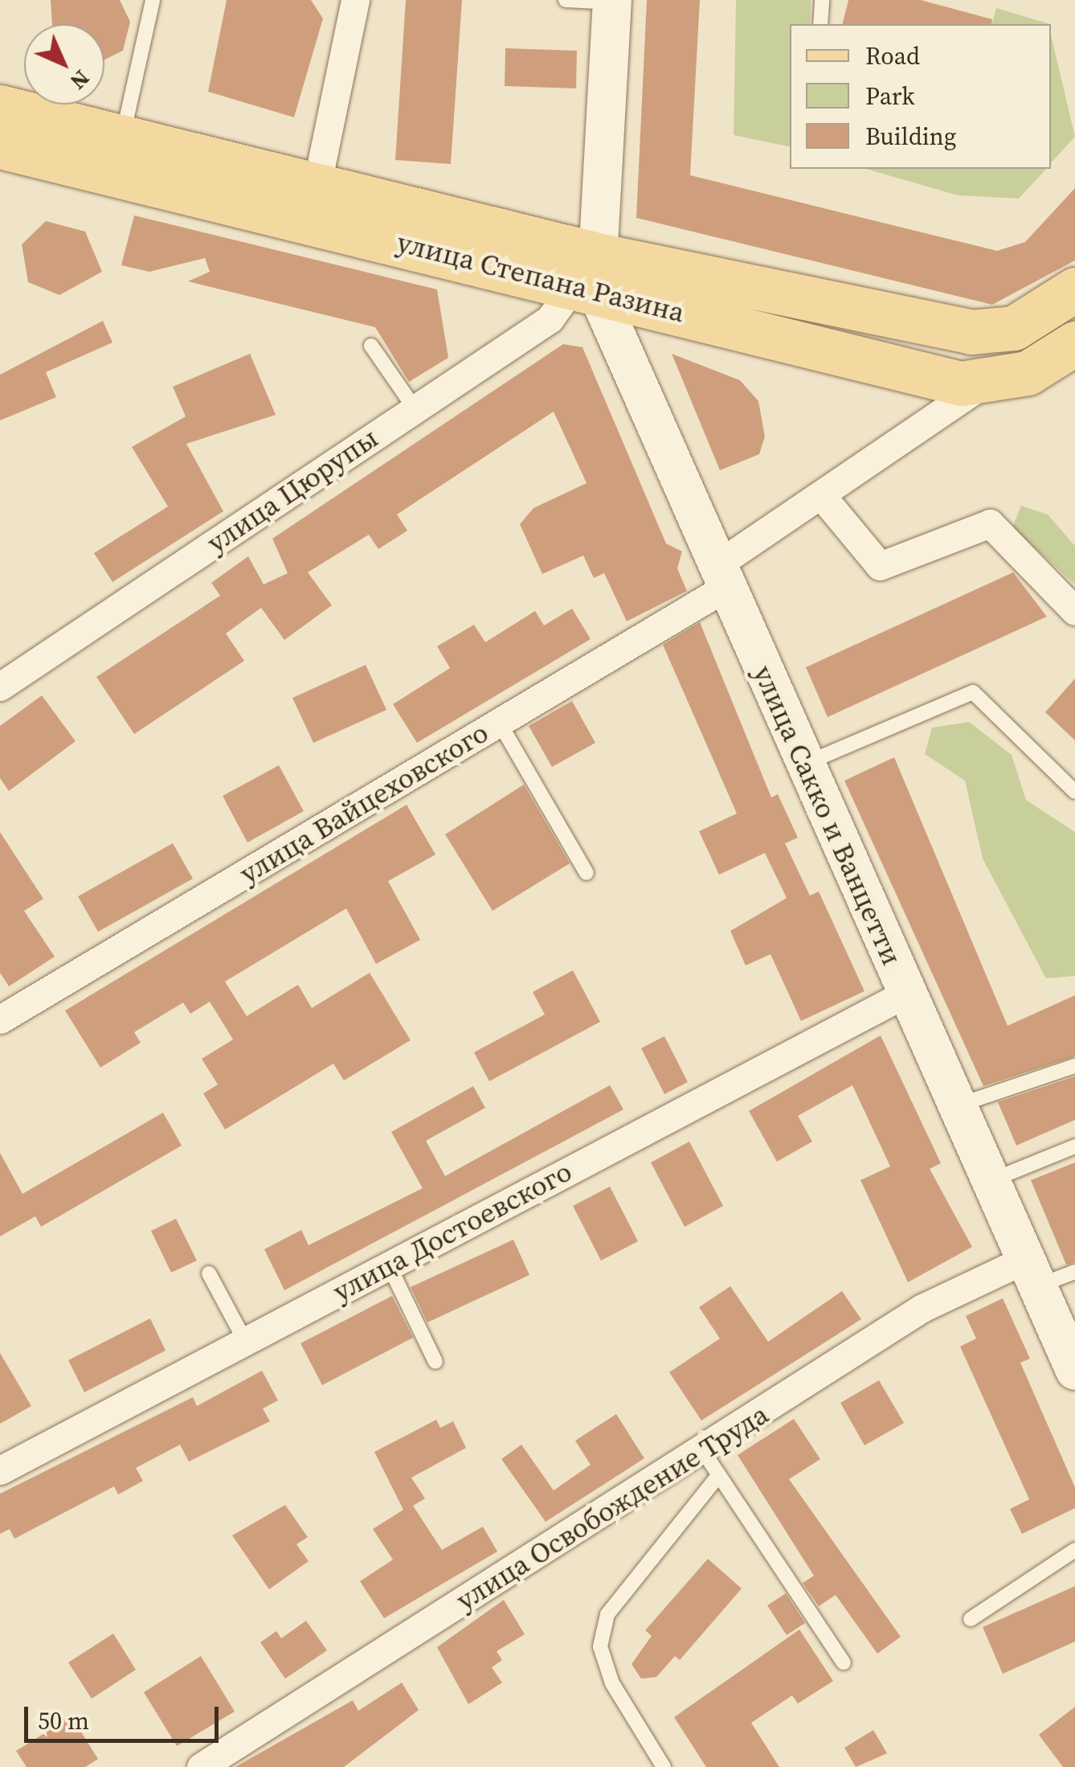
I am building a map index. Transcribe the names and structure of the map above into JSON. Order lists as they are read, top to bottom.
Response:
{
  "streets": {
    "main road": ["улица Степана Разина"],
    "street": [
      "улица Цюрупы",
      "улица Вайцеховского",
      "улица Сакко и Ванцетти",
      "улица Достоевского",
      "улица Освобождение Труда"
    ]
  },
  "crossings": [
    ["улица Степана Разина", "улица Цюрупы"],
    ["улица Степана Разина", "улица Вайцеховского"],
    ["улица Степана Разина", "улица Сакко и Ванцетти"],
    ["улица Цюрупы", "улица Сакко и Ванцетти"],
    ["улица Вайцеховского", "улица Сакко и Ванцетти"],
    ["улица Сакко и Ванцетти", "улица Достоевского"],
    ["улица Сакко и Ванцетти", "улица Освобождение Труда"]
  ],
  "legend": ["Road", "Park", "Building"],
  "scale_bar": "50 m",
  "north": "bottom right"
}
